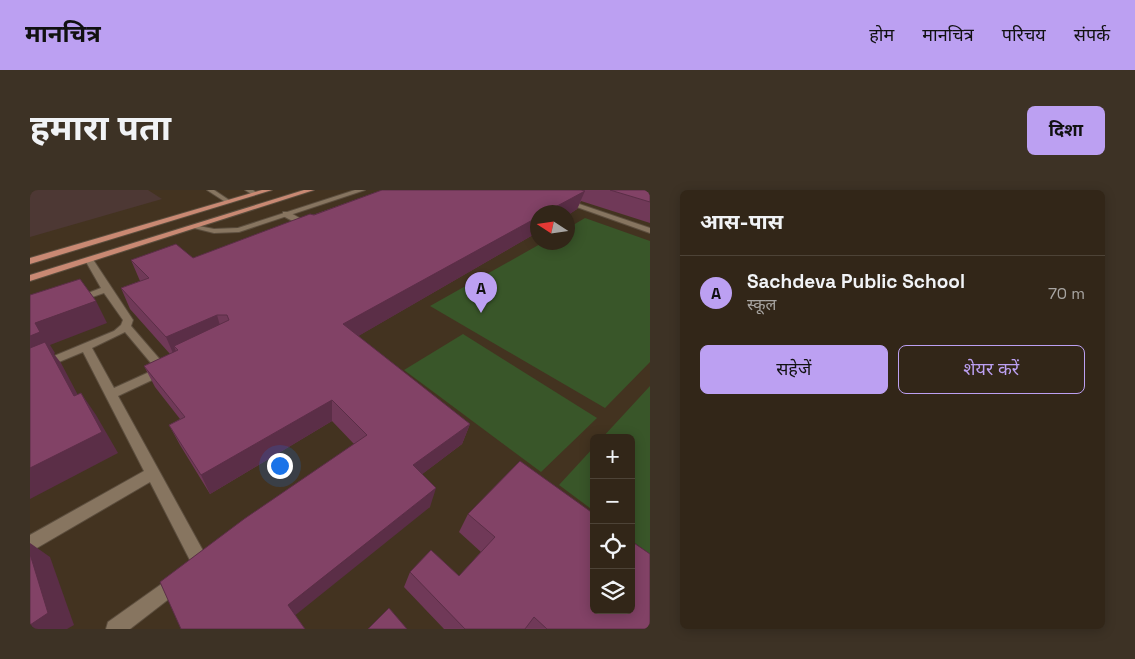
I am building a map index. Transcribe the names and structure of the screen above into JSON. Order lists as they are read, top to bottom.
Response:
{
  "north": "left",
  "page": {
    "header": "मानचित्र",
    "nav": [
      "होम",
      "मानचित्र",
      "परिचय",
      "संपर्क"
    ],
    "title": "हमारा पता",
    "buttons": [
      "दिशा",
      ["सहेजें", "शेयर करें"]
    ],
    "heading": "आस-पास",
    "list": [
      {
        "mark": "A",
        "name": "Sachdeva Public School",
        "note": "स्कूल",
        "value": "70 m"
      }
    ],
    "pins": "A",
    "map_buttons": ["+", "−"]
  }
}
